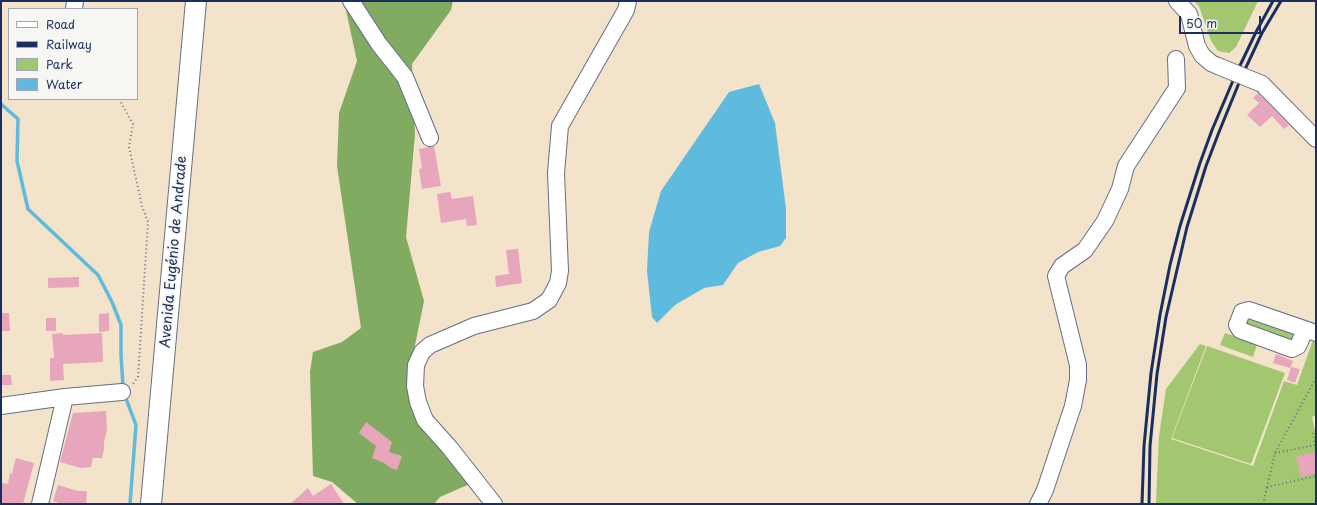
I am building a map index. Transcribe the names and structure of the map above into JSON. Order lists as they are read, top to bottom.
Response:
{
  "streets": {
    "main road": ["Avenida Eugénio de Andrade"]
  },
  "legend": [
    "Road",
    "Railway",
    "Park",
    "Water"
  ],
  "scale_bar": "50 m"
}
